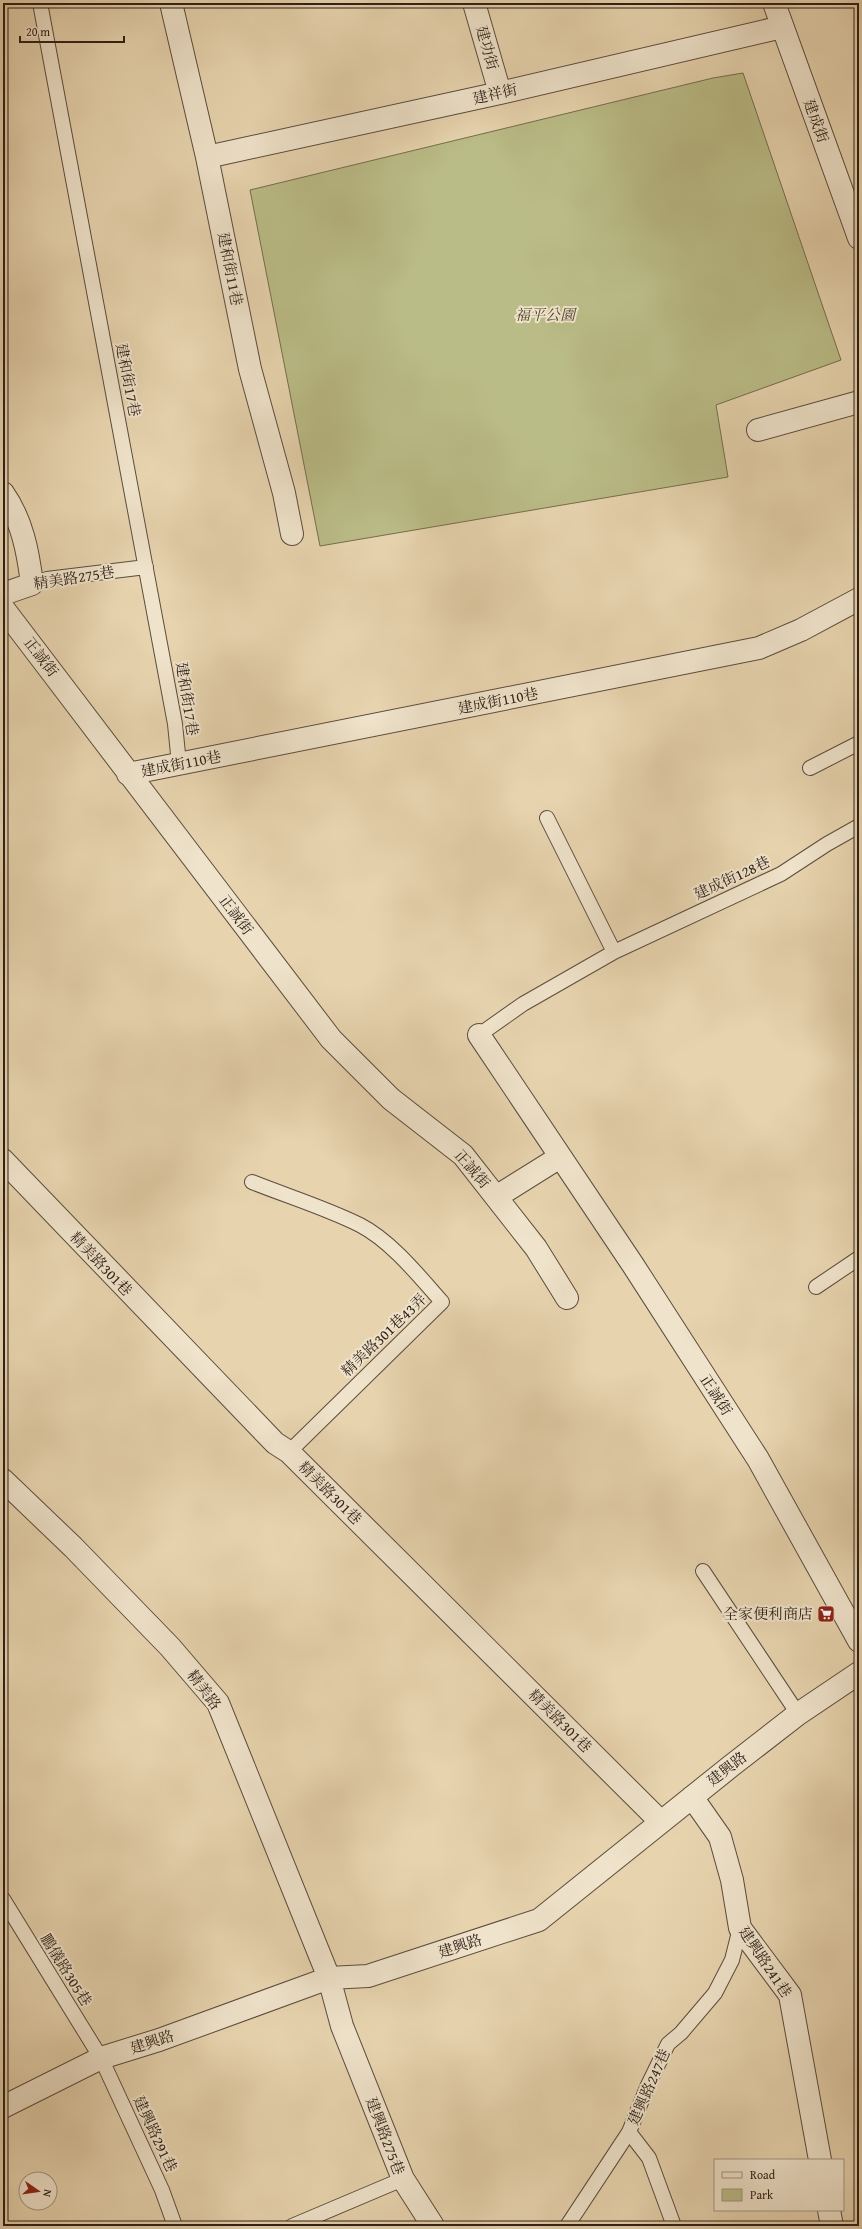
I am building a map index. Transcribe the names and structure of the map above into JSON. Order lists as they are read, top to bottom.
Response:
{
  "streets": {
    "street": [
      "建功街",
      "建祥街",
      "建成街",
      "建和街11巷",
      "精美路275巷",
      "正誠街",
      "建成街110巷",
      "精美路301巷",
      "精美路",
      "建興路",
      "建興路241巷",
      "建興路275巷"
    ],
    "lane": [
      "建和街17巷",
      "建成街128巷",
      "精美路301巷43弄",
      "鵬儀路305巷",
      "建興路247巷",
      "建興路291巷"
    ]
  },
  "crossings": [
    ["建功街", "建祥街"],
    ["建祥街", "建成街"],
    ["建祥街", "建和街11巷"],
    ["建和街17巷", "精美路275巷"],
    ["建和街17巷", "建成街110巷"],
    ["正誠街", "建成街110巷"],
    ["正誠街", "建成街128巷"],
    ["精美路301巷", "精美路301巷43弄"],
    ["精美路301巷", "建興路"],
    ["精美路", "建興路"],
    ["精美路", "建興路275巷"],
    ["建興路", "建興路241巷"],
    ["建興路", "鵬儀路305巷"],
    ["建興路", "建興路291巷"],
    ["建興路", "建興路275巷"],
    ["建興路241巷", "建興路247巷"],
    ["鵬儀路305巷", "建興路291巷"]
  ],
  "parks": ["福平公園"],
  "places": {
    "supermarket": ["全家便利商店"]
  },
  "legend": ["Road", "Park"],
  "scale_bar": "20 m",
  "north": "right"
}
